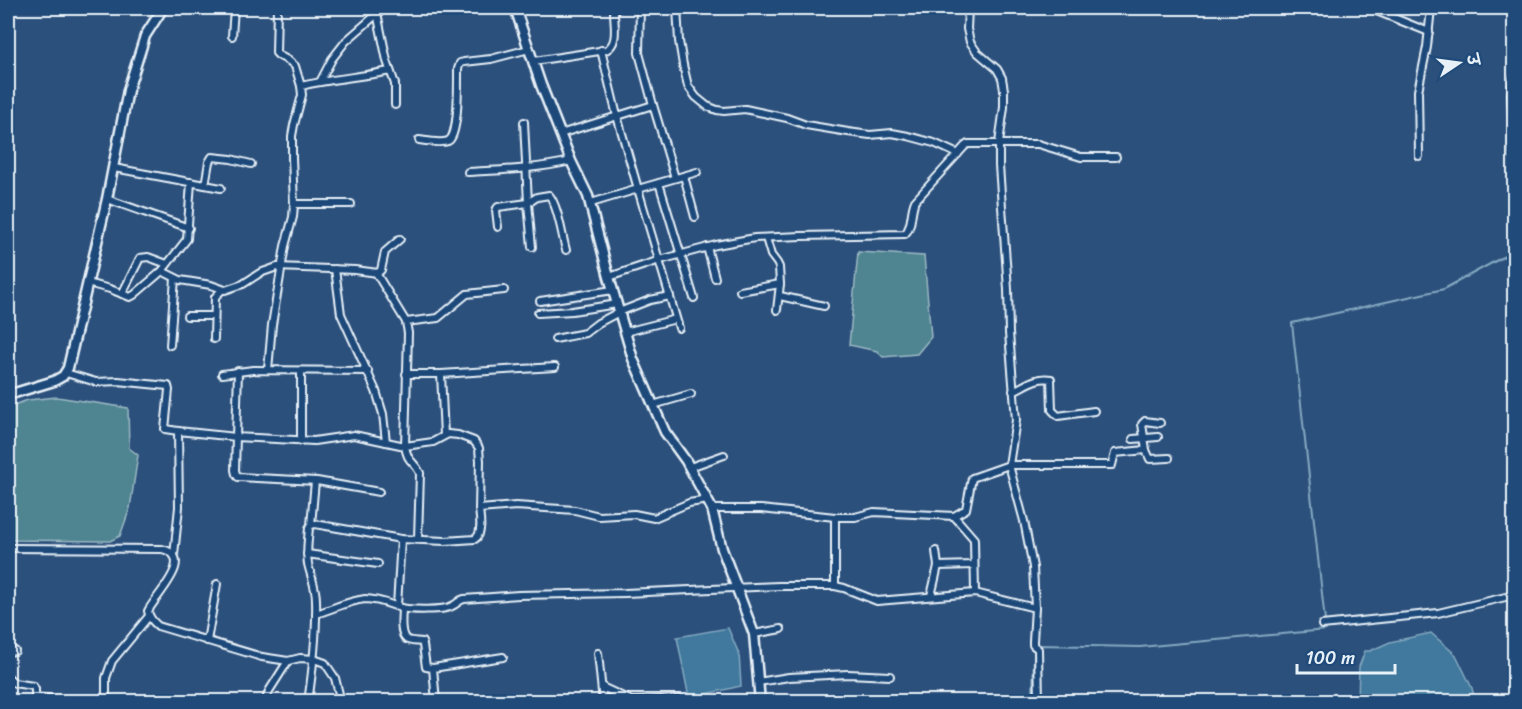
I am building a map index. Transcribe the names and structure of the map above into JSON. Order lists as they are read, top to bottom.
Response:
{
  "scale_bar": "100 m",
  "north": "right"
}
